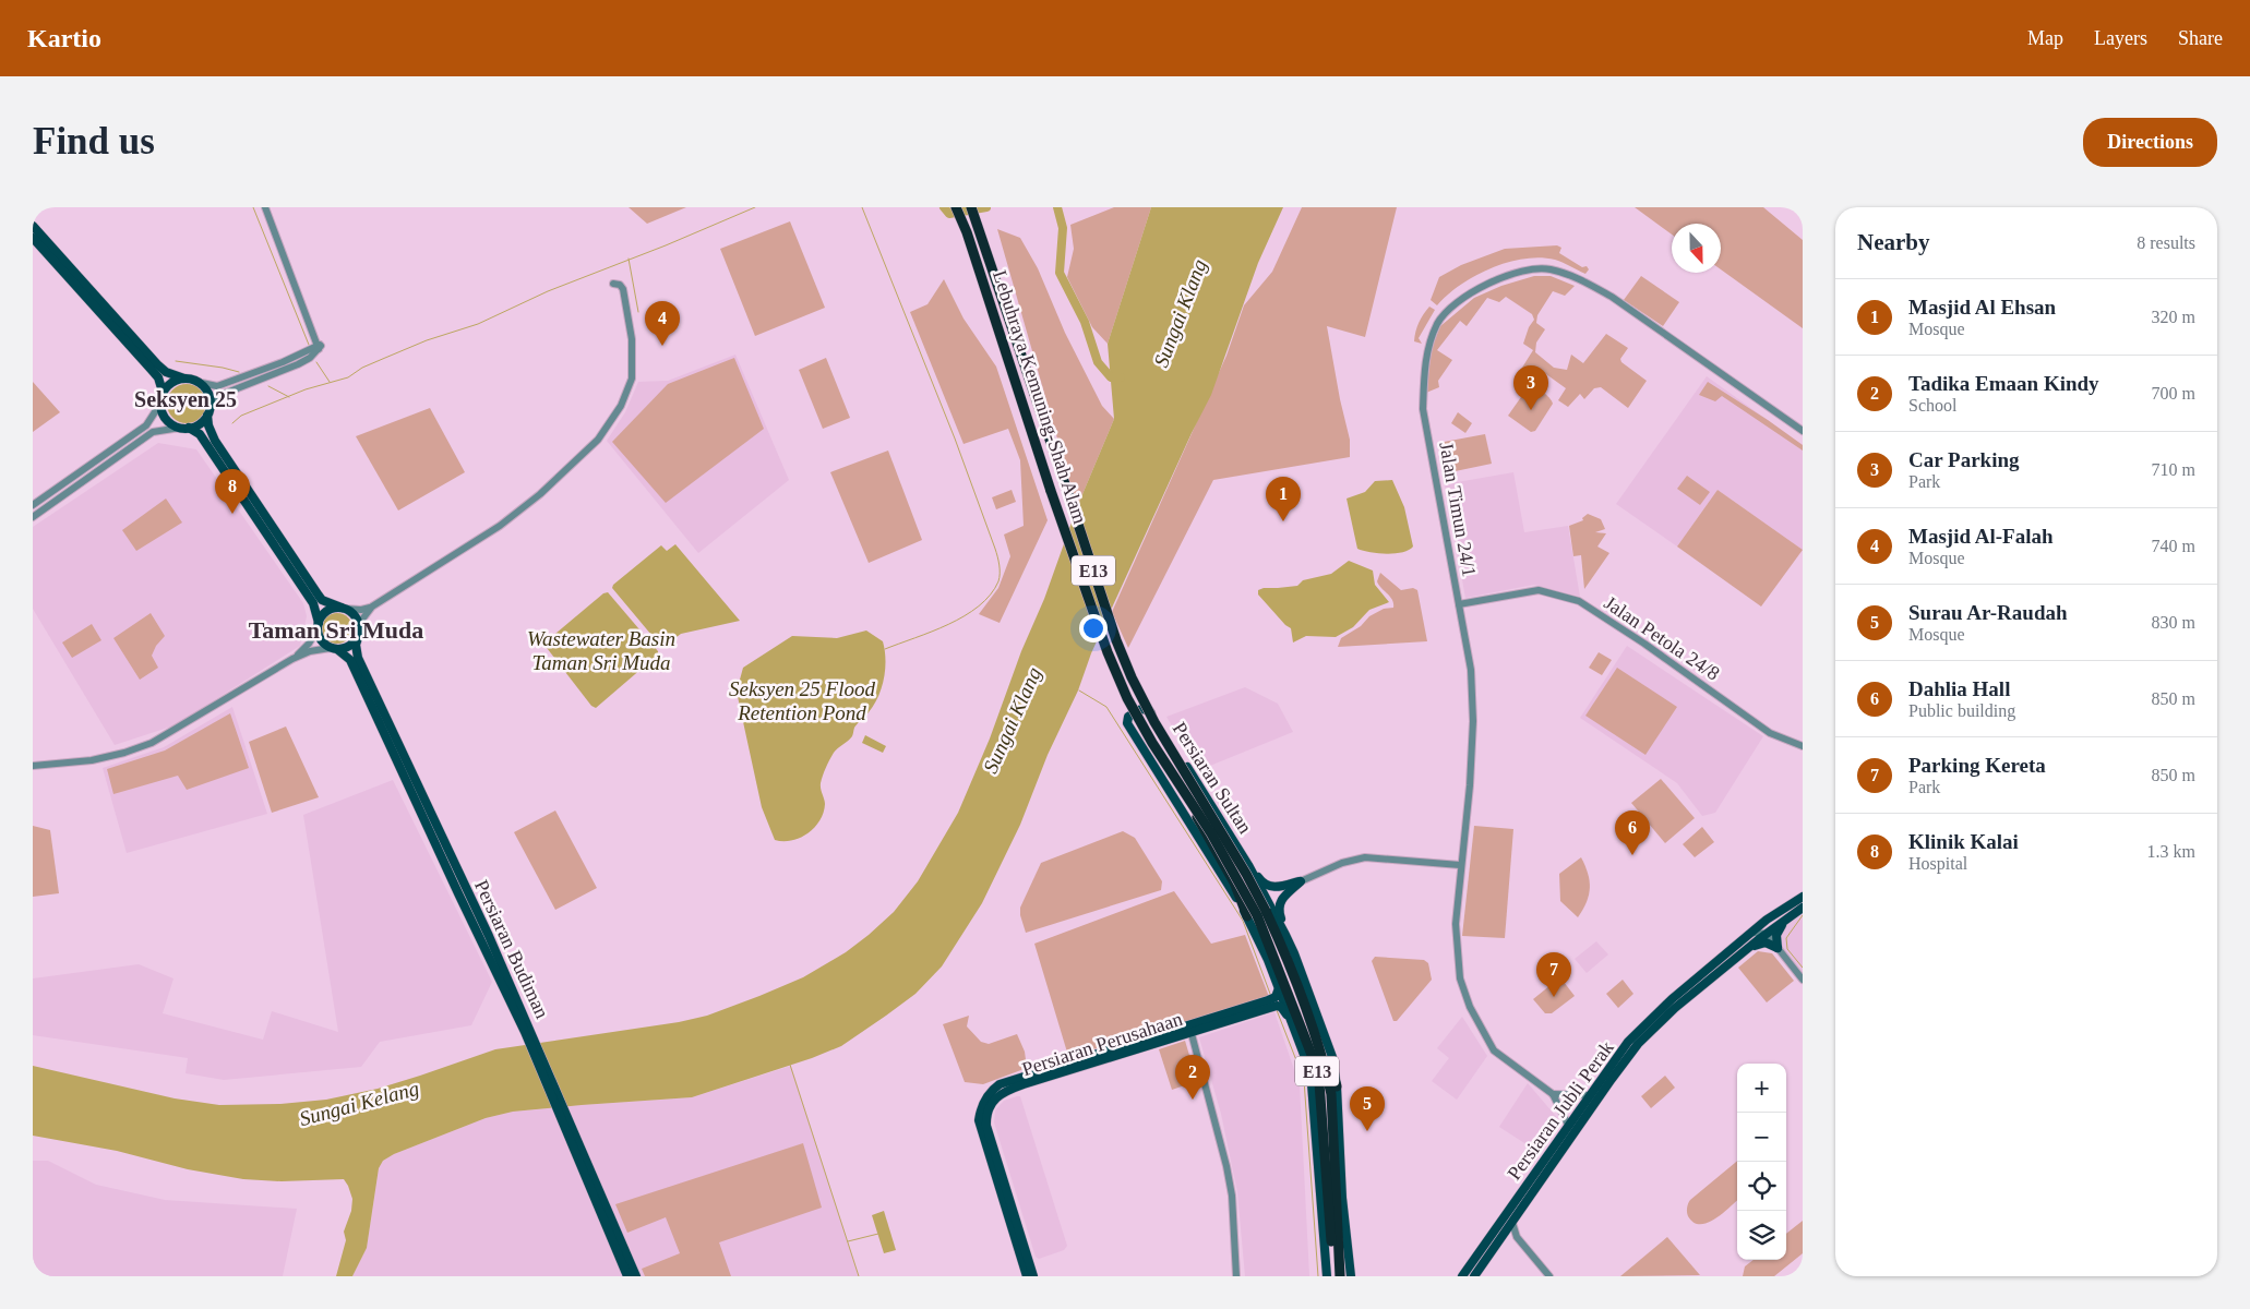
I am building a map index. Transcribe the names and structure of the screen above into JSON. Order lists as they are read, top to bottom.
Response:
{
  "streets": {
    "highway": ["Lebuhraya Kemuning-Shah Alam", "E13"],
    "main road": [
      "Persiaran Sultan",
      "Persiaran Budiman",
      "Persiaran Perusahaan",
      "Persiaran Jubli Perak"
    ],
    "street": ["Jalan Timun 24/1", "Jalan Petola 24/8"]
  },
  "crossings": [
    ["Lebuhraya Kemuning-Shah Alam", "E13"],
    ["Lebuhraya Kemuning-Shah Alam", "Persiaran Sultan"],
    ["Jalan Timun 24/1", "Jalan Petola 24/8"],
    ["E13", "Persiaran Sultan"],
    ["Persiaran Sultan", "Persiaran Perusahaan"]
  ],
  "districts": ["Seksyen 25", "Taman Sri Muda"],
  "water": [
    "Sungai Klang",
    "Wastewater Basin Taman Sri Muda",
    "Seksyen 25 Flood Retention Pond",
    "Sungai Kelang"
  ],
  "north": "bottom",
  "page": {
    "header": "Kartio",
    "nav": ["Map", "Layers", "Share"],
    "buttons": "Directions",
    "title": "Find us",
    "heading": ["Nearby", "8 results"],
    "list": [
      {
        "mark": "1",
        "name": "Masjid Al Ehsan",
        "note": "Mosque",
        "value": "320 m"
      },
      {
        "mark": "2",
        "name": "Tadika Emaan Kindy",
        "note": "School",
        "value": "700 m"
      },
      {
        "mark": "3",
        "name": "Car Parking",
        "note": "Park",
        "value": "710 m"
      },
      {
        "mark": "4",
        "name": "Masjid Al-Falah",
        "note": "Mosque",
        "value": "740 m"
      },
      {
        "mark": "5",
        "name": "Surau Ar-Raudah",
        "note": "Mosque",
        "value": "830 m"
      },
      {
        "mark": "6",
        "name": "Dahlia Hall",
        "note": "Public building",
        "value": "850 m"
      },
      {
        "mark": "7",
        "name": "Parking Kereta",
        "note": "Park",
        "value": "850 m"
      },
      {
        "mark": "8",
        "name": "Klinik Kalai",
        "note": "Hospital",
        "value": "1.3 km"
      }
    ],
    "pins": [
      "4",
      "3",
      "8",
      "1",
      "6",
      "7",
      "2",
      "5"
    ],
    "map_buttons": ["+", "−"]
  }
}
